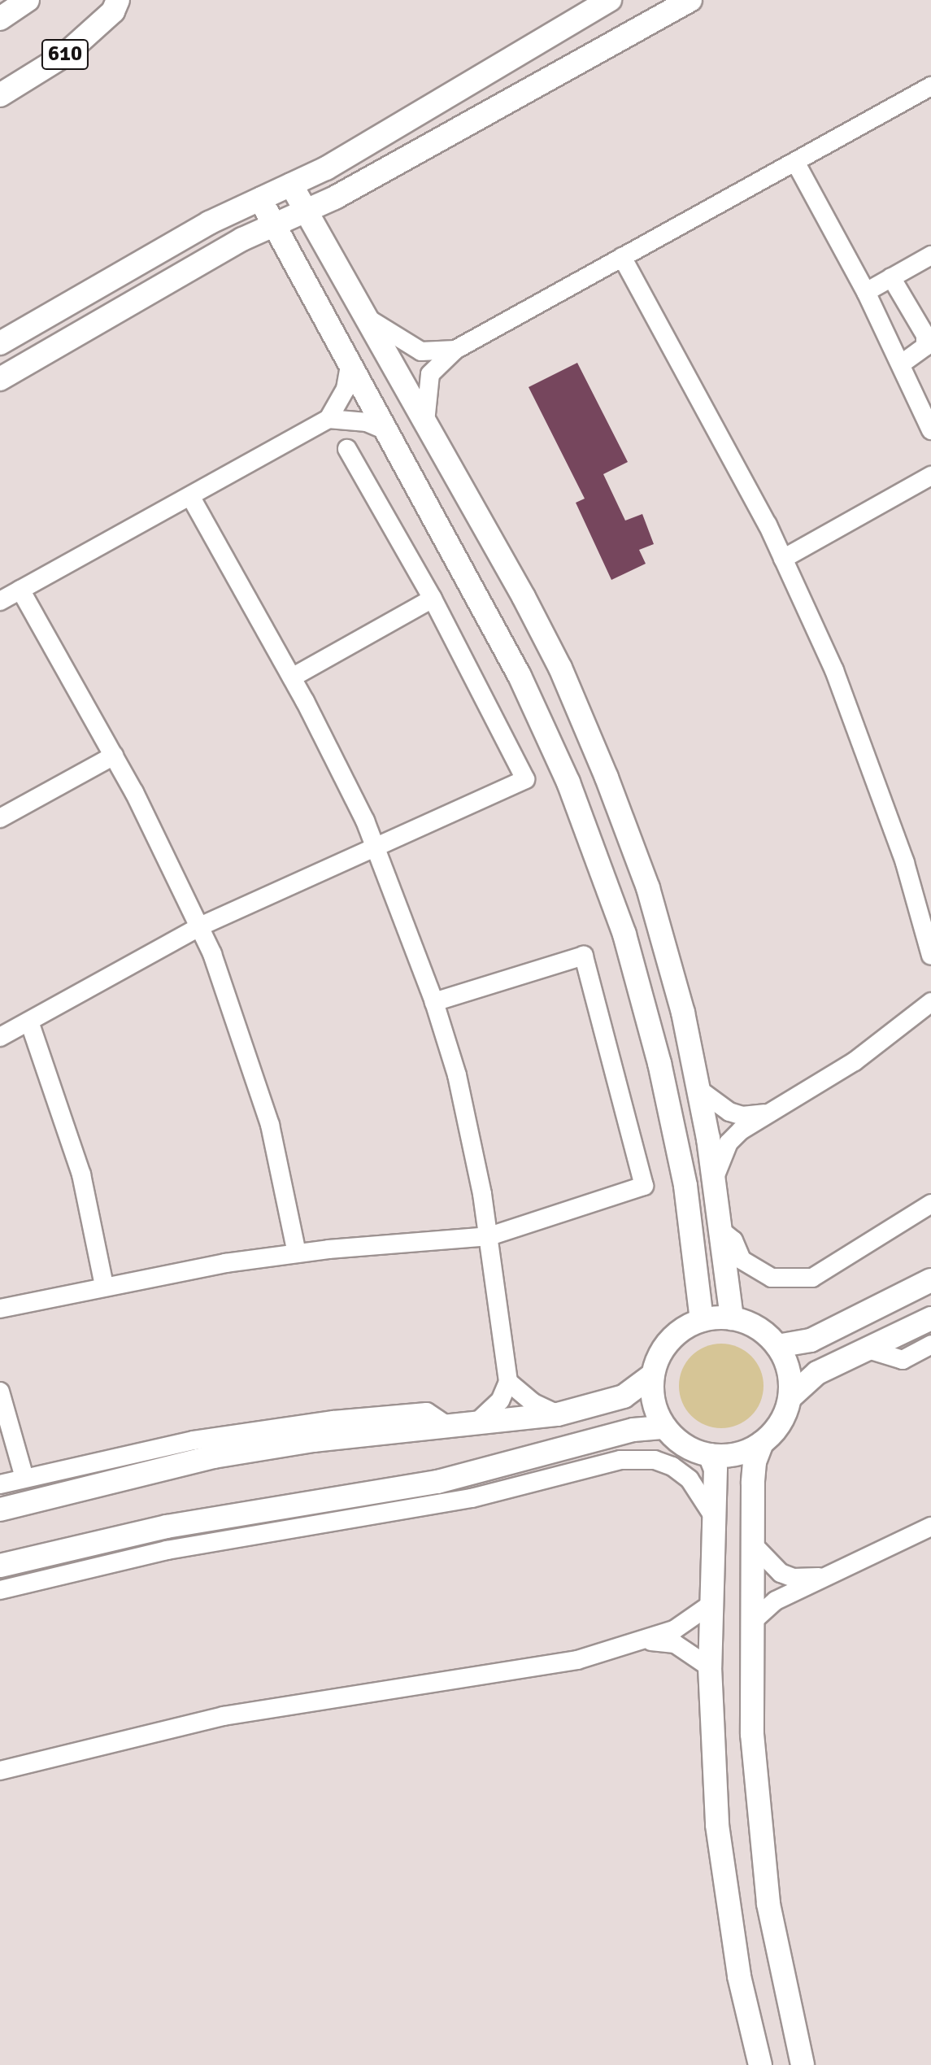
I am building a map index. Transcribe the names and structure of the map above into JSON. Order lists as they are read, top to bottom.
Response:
{
  "streets": {
    "main road": ["610"]
  }
}
